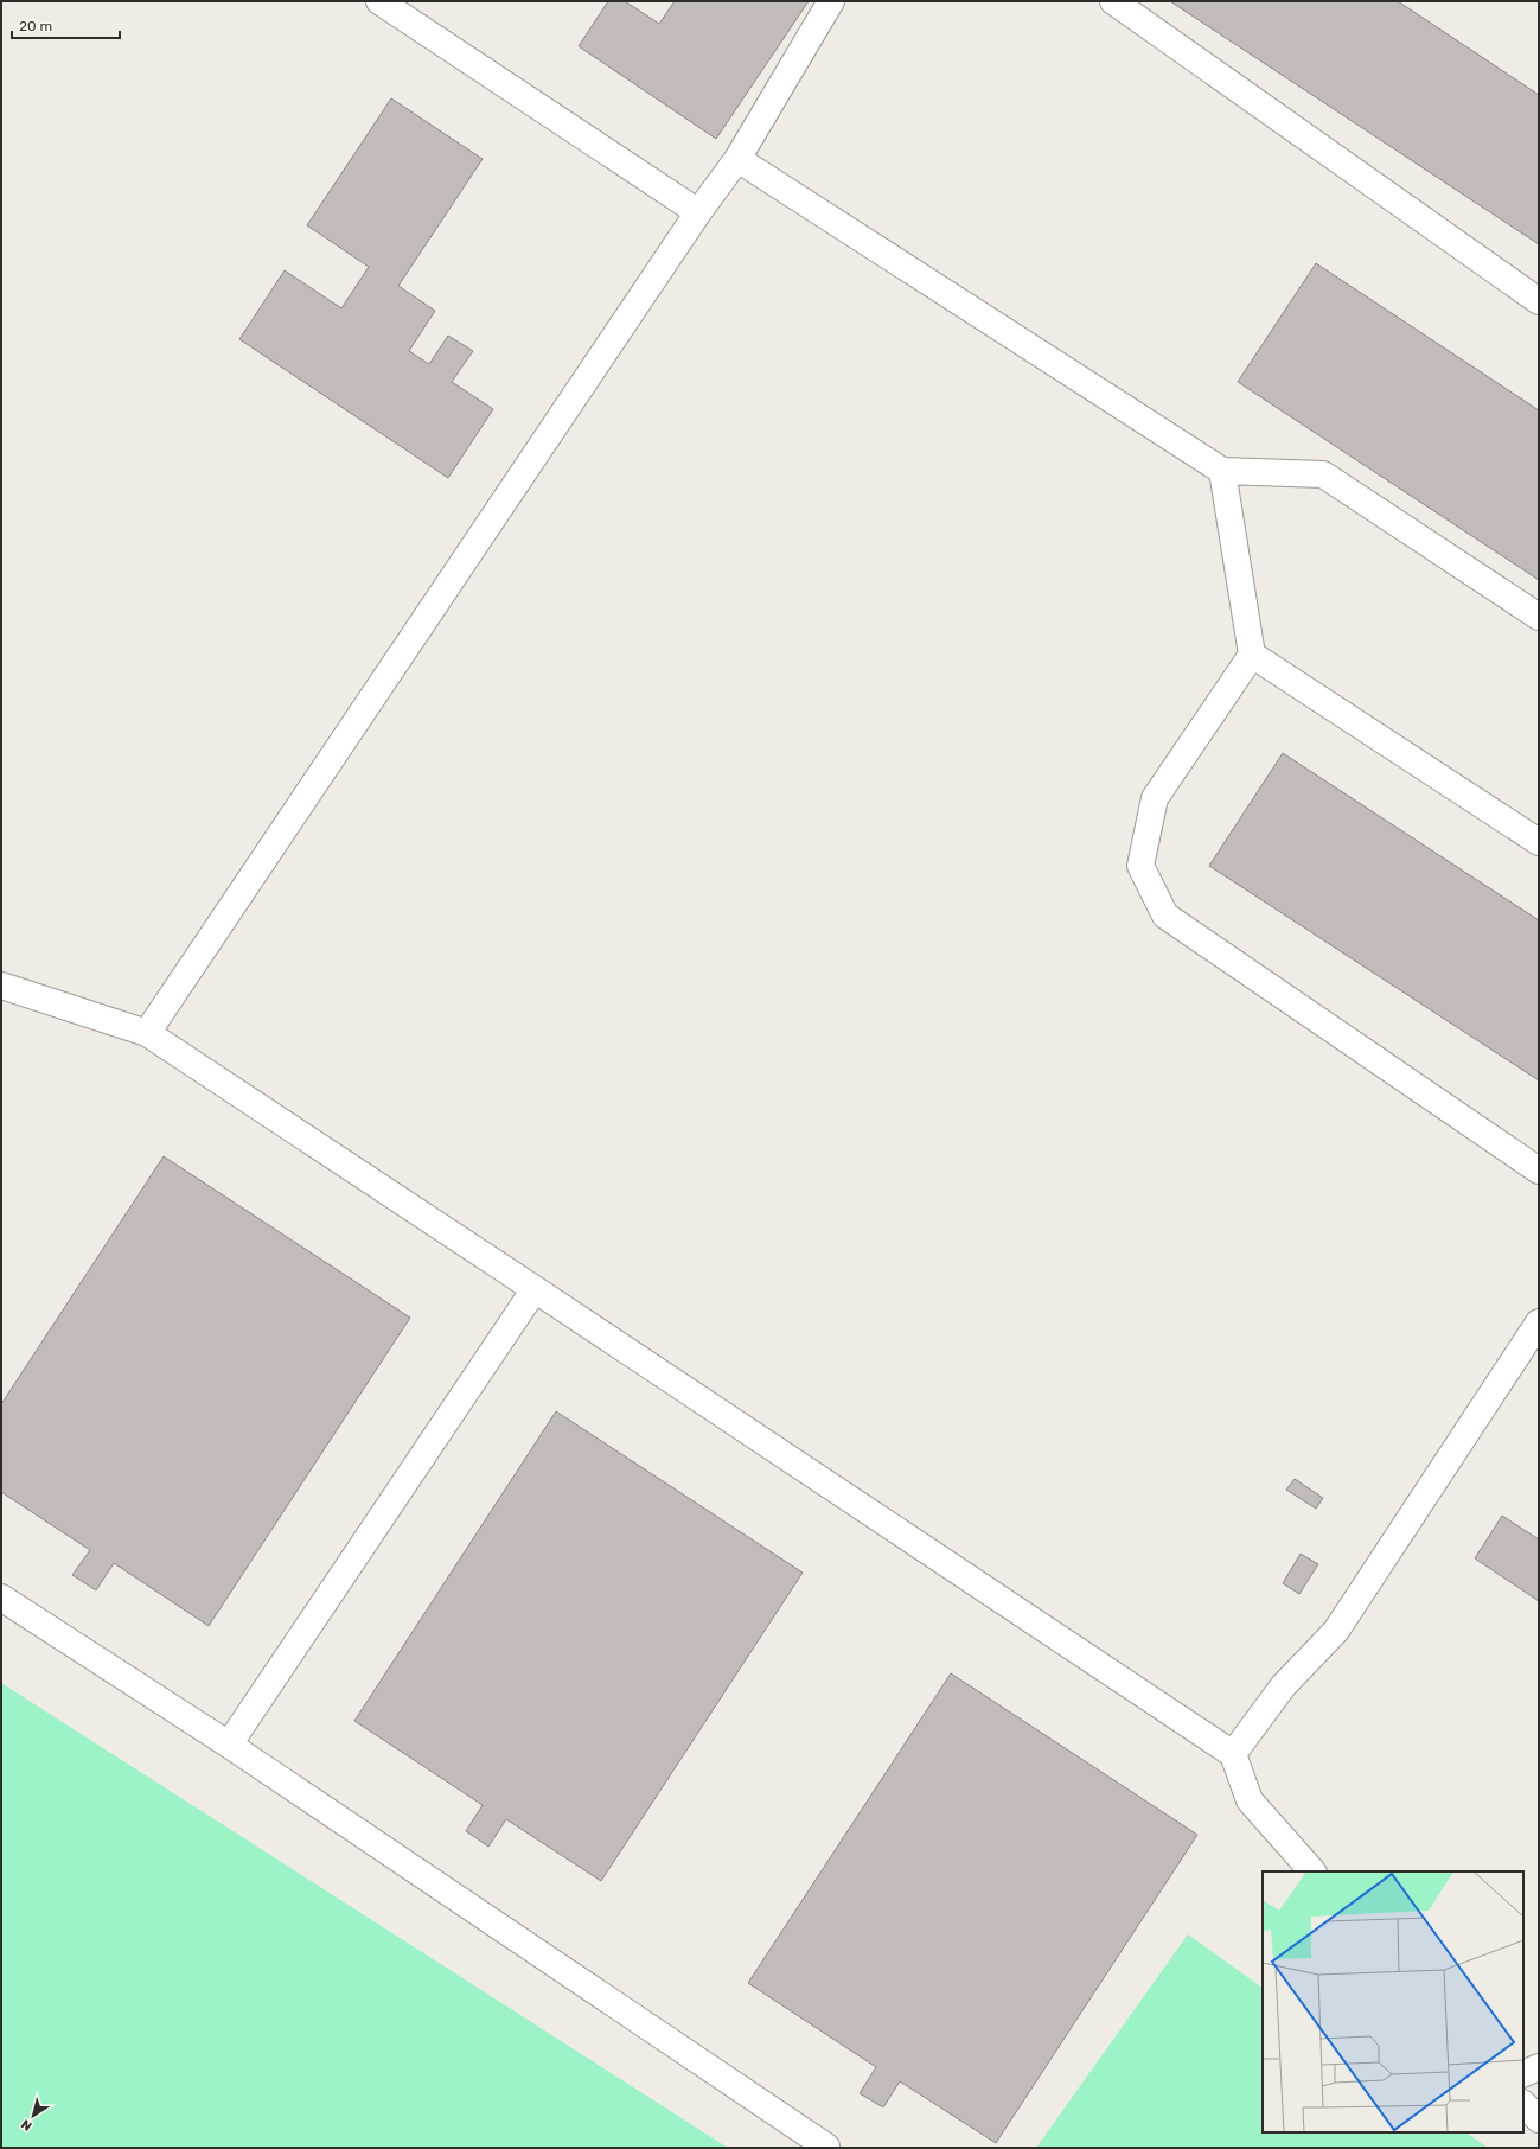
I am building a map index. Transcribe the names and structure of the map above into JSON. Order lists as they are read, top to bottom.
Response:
{
  "scale_bar": "20 m",
  "north": "bottom left"
}
